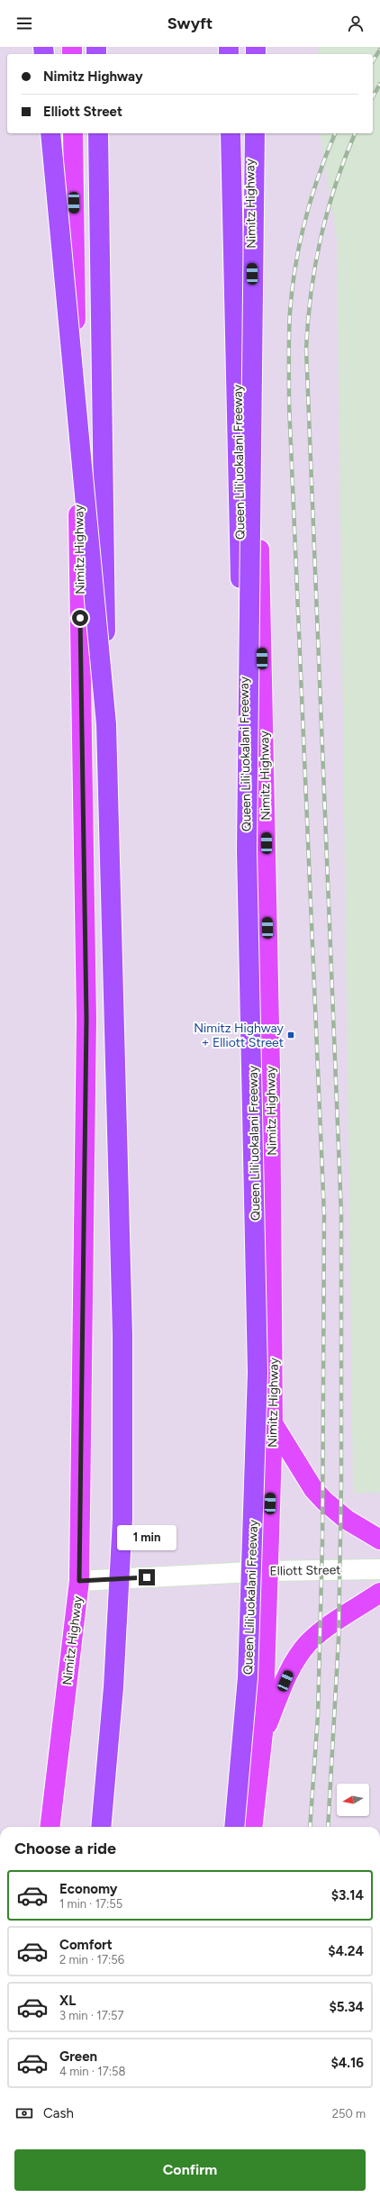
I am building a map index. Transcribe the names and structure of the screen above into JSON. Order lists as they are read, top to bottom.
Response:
{
  "streets": {
    "highway": ["Queen Liliʻuokalani Freeway"],
    "main road": ["Nimitz Highway"],
    "street": ["Elliott Street"]
  },
  "crossings": [
    ["Nimitz Highway", "Elliott Street"]
  ],
  "places": {
    "transit": ["Nimitz Highway + Elliott Street"]
  },
  "north": "left",
  "page": {
    "header": "Swyft",
    "banner": ["Nimitz Highway", "Elliott Street"],
    "bubble": "1 min",
    "heading": "Choose a ride",
    "list": [
      {
        "name": "Economy",
        "note": "1 min · 17:55",
        "value": "$3.14"
      },
      {
        "name": "Comfort",
        "note": "2 min · 17:56",
        "value": "$4.24"
      },
      {
        "name": "XL",
        "note": "3 min · 17:57",
        "value": "$5.34"
      },
      {
        "name": "Green",
        "note": "4 min · 17:58",
        "value": "$4.16"
      }
    ],
    "pay": ["Cash", "250 m"],
    "buttons": "Confirm"
  }
}
